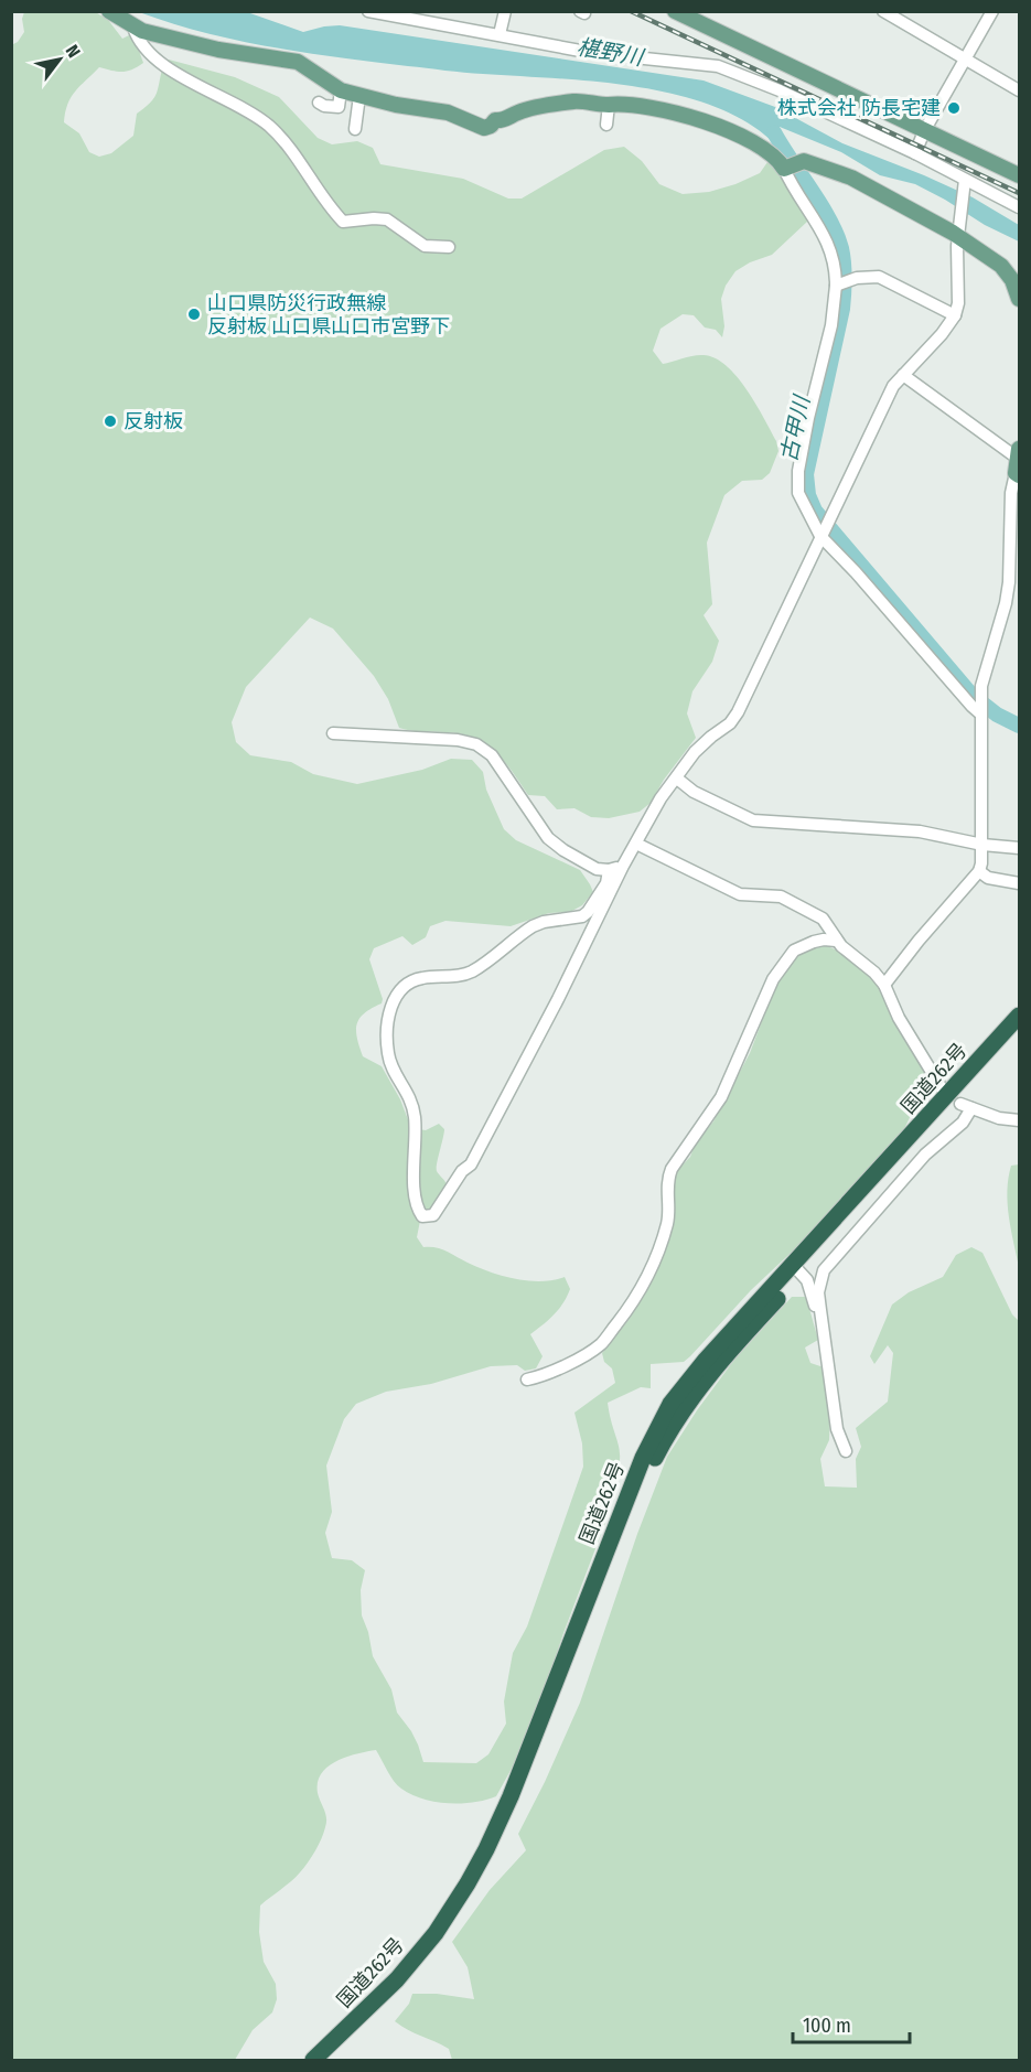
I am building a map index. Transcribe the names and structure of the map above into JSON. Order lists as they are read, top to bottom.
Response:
{
  "streets": {
    "highway": ["国道262号"]
  },
  "water": ["椹野川", "古甲川"],
  "places": ["株式会社 防長宅建", "山口県防災行政無線 反射板 山口県山口市宮野下", "反射板"],
  "scale_bar": "100 m",
  "north": "top right"
}
